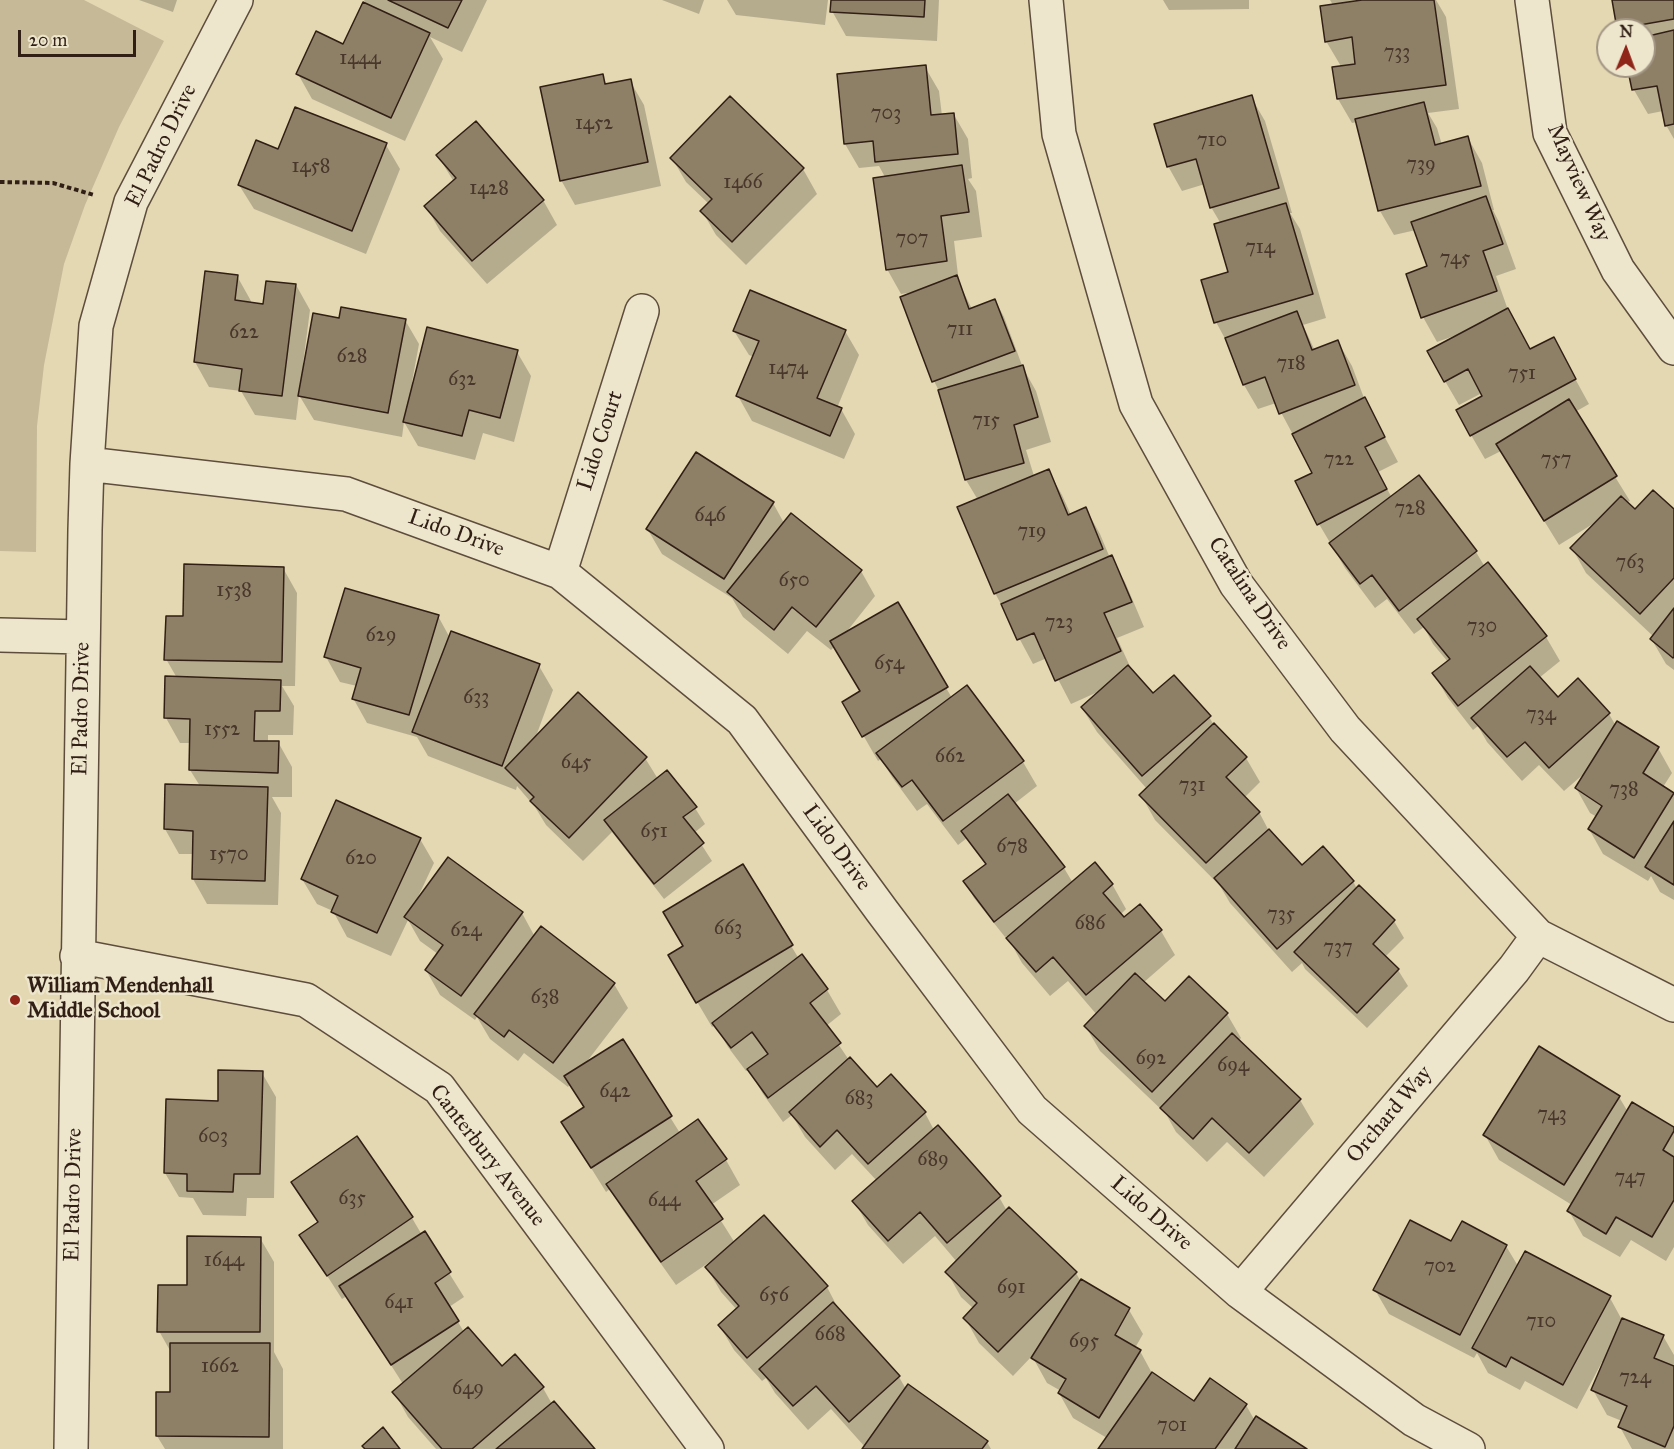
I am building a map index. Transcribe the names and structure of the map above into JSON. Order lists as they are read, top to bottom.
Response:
{
  "streets": {
    "street": [
      "El Padro Drive",
      "Mayview Way",
      "Lido Court",
      "Lido Drive",
      "Catalina Drive",
      "Orchard Way",
      "Canterbury Avenue"
    ]
  },
  "crossings": [
    ["El Padro Drive", "Lido Drive"],
    ["El Padro Drive", "Canterbury Avenue"],
    ["Lido Court", "Lido Drive"],
    ["Lido Drive", "Orchard Way"],
    ["Catalina Drive", "Orchard Way"]
  ],
  "places": ["William Mendenhall Middle School"],
  "house_numbers": [
    "733",
    "1444",
    "703",
    "1452",
    "710",
    "739",
    "1458",
    "1466",
    "1428",
    "707",
    "714",
    "745",
    "711",
    "622",
    "628",
    "718",
    "1474",
    "751",
    "632",
    "715",
    "722",
    "757",
    "728",
    "646",
    "719",
    "763",
    "650",
    "1538",
    "723",
    "730",
    "629",
    "654",
    "633",
    "734",
    "1552",
    "662",
    "645",
    "731",
    "738",
    "651",
    "678",
    "1570",
    "620",
    "735",
    "686",
    "663",
    "624",
    "737",
    "638",
    "692",
    "694",
    "642",
    "683",
    "743",
    "603",
    "689",
    "747",
    "635",
    "644",
    "1644",
    "702",
    "691",
    "656",
    "641",
    "710",
    "668",
    "695",
    "1662",
    "724",
    "649",
    "701"
  ],
  "scale_bar": "20 m",
  "north": "top"
}
